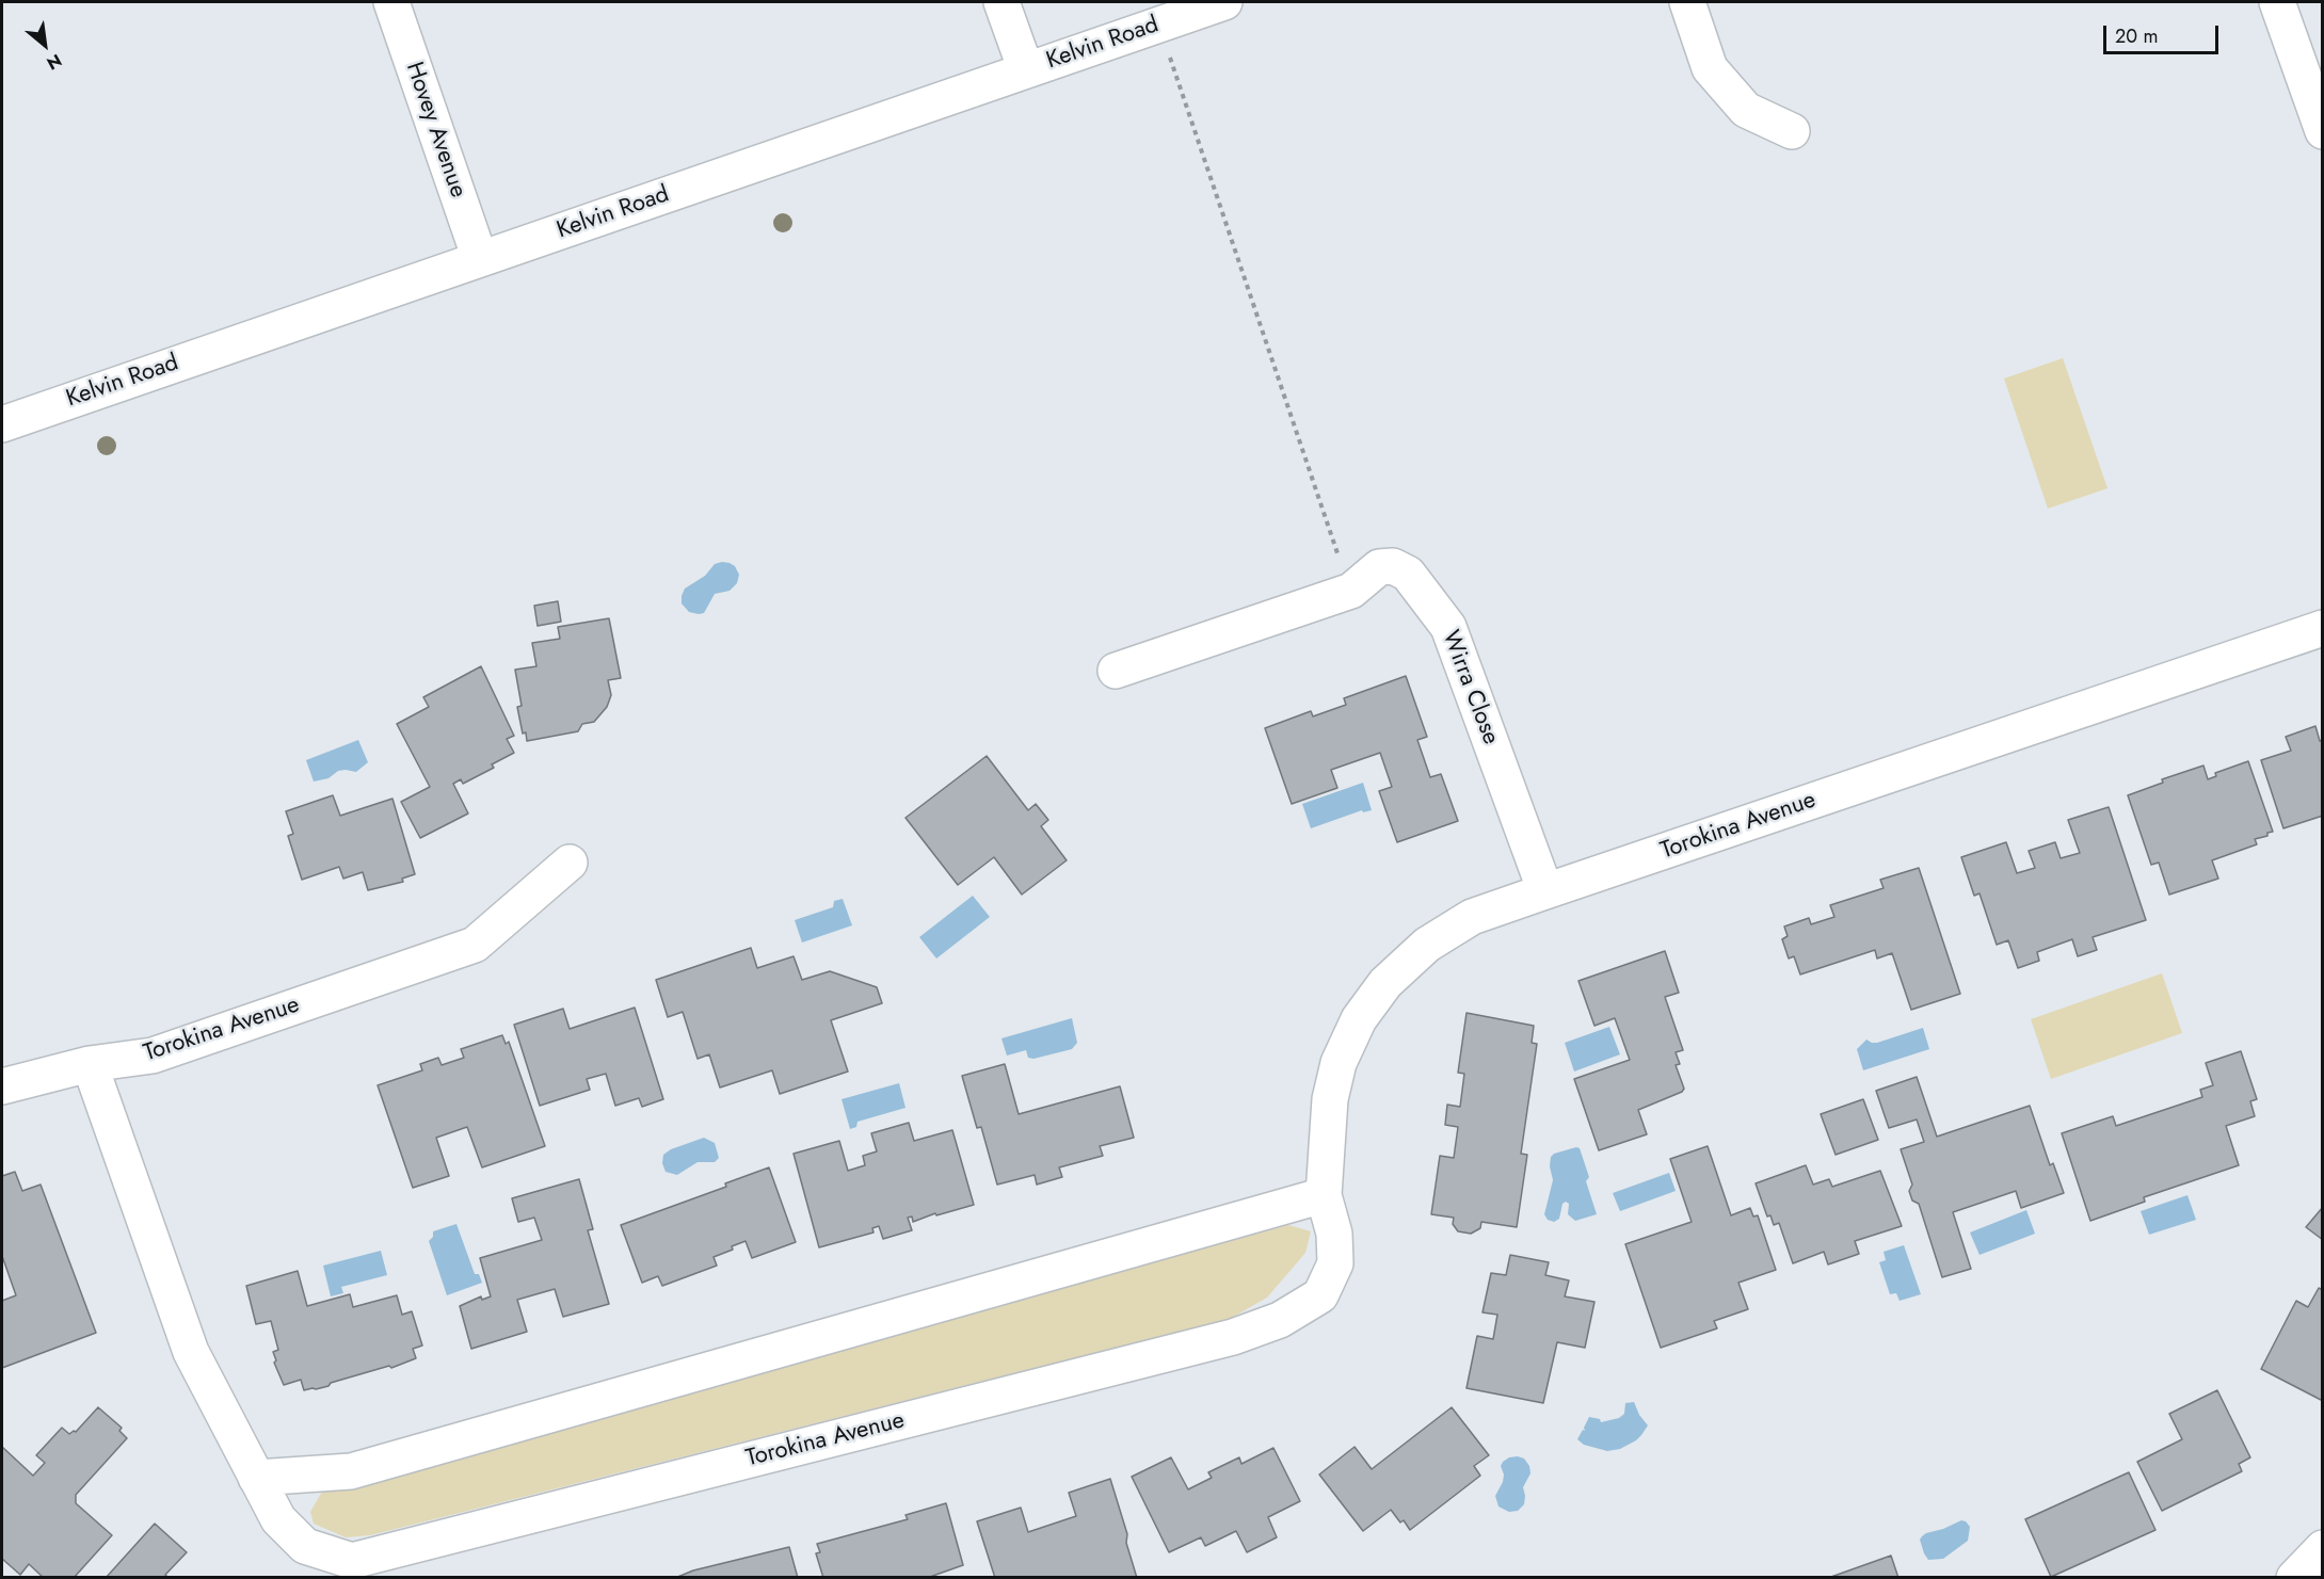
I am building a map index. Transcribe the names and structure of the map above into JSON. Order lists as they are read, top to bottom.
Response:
{
  "streets": {
    "street": [
      "Kelvin Road",
      "Hovey Avenue",
      "Wirra Close",
      "Torokina Avenue"
    ]
  },
  "crossings": [
    ["Kelvin Road", "Hovey Avenue"],
    ["Wirra Close", "Torokina Avenue"]
  ],
  "scale_bar": "20 m",
  "north": "bottom right"
}
